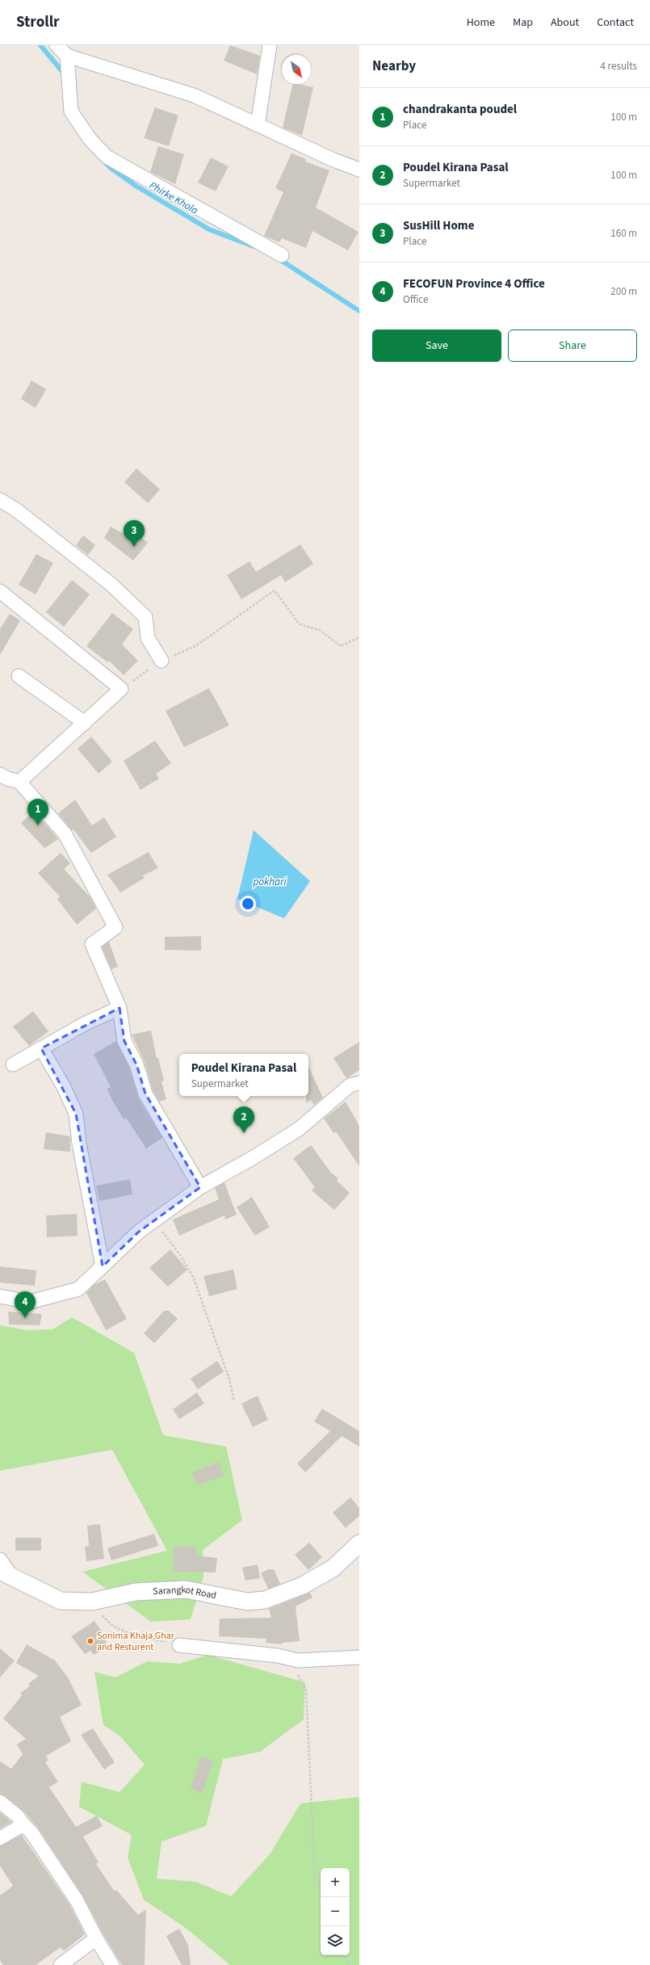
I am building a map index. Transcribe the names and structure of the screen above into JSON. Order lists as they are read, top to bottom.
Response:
{
  "streets": {
    "street": ["Sarangkot Road"]
  },
  "water": ["Phirke Khola", "pokhari"],
  "places": ["Sonima Khaja Ghar and Resturent"],
  "north": "bottom right",
  "page": {
    "header": "Strollr",
    "nav": [
      "Home",
      "Map",
      "About",
      "Contact"
    ],
    "heading": ["Nearby", "4 results"],
    "list": [
      {
        "mark": "1",
        "name": "chandrakanta poudel",
        "note": "Place",
        "value": "100 m"
      },
      {
        "mark": "2",
        "name": "Poudel Kirana Pasal",
        "note": "Supermarket",
        "value": "100 m"
      },
      {
        "mark": "3",
        "name": "SusHill Home",
        "note": "Place",
        "value": "160 m"
      },
      {
        "mark": "4",
        "name": "FECOFUN Province 4 Office",
        "note": "Office",
        "value": "200 m"
      }
    ],
    "buttons": ["Save", "Share"],
    "pins": [
      "3",
      "1",
      "2",
      "4"
    ],
    "popup": ["Poudel Kirana Pasal", "Supermarket"],
    "map_buttons": ["+", "−"]
  }
}
